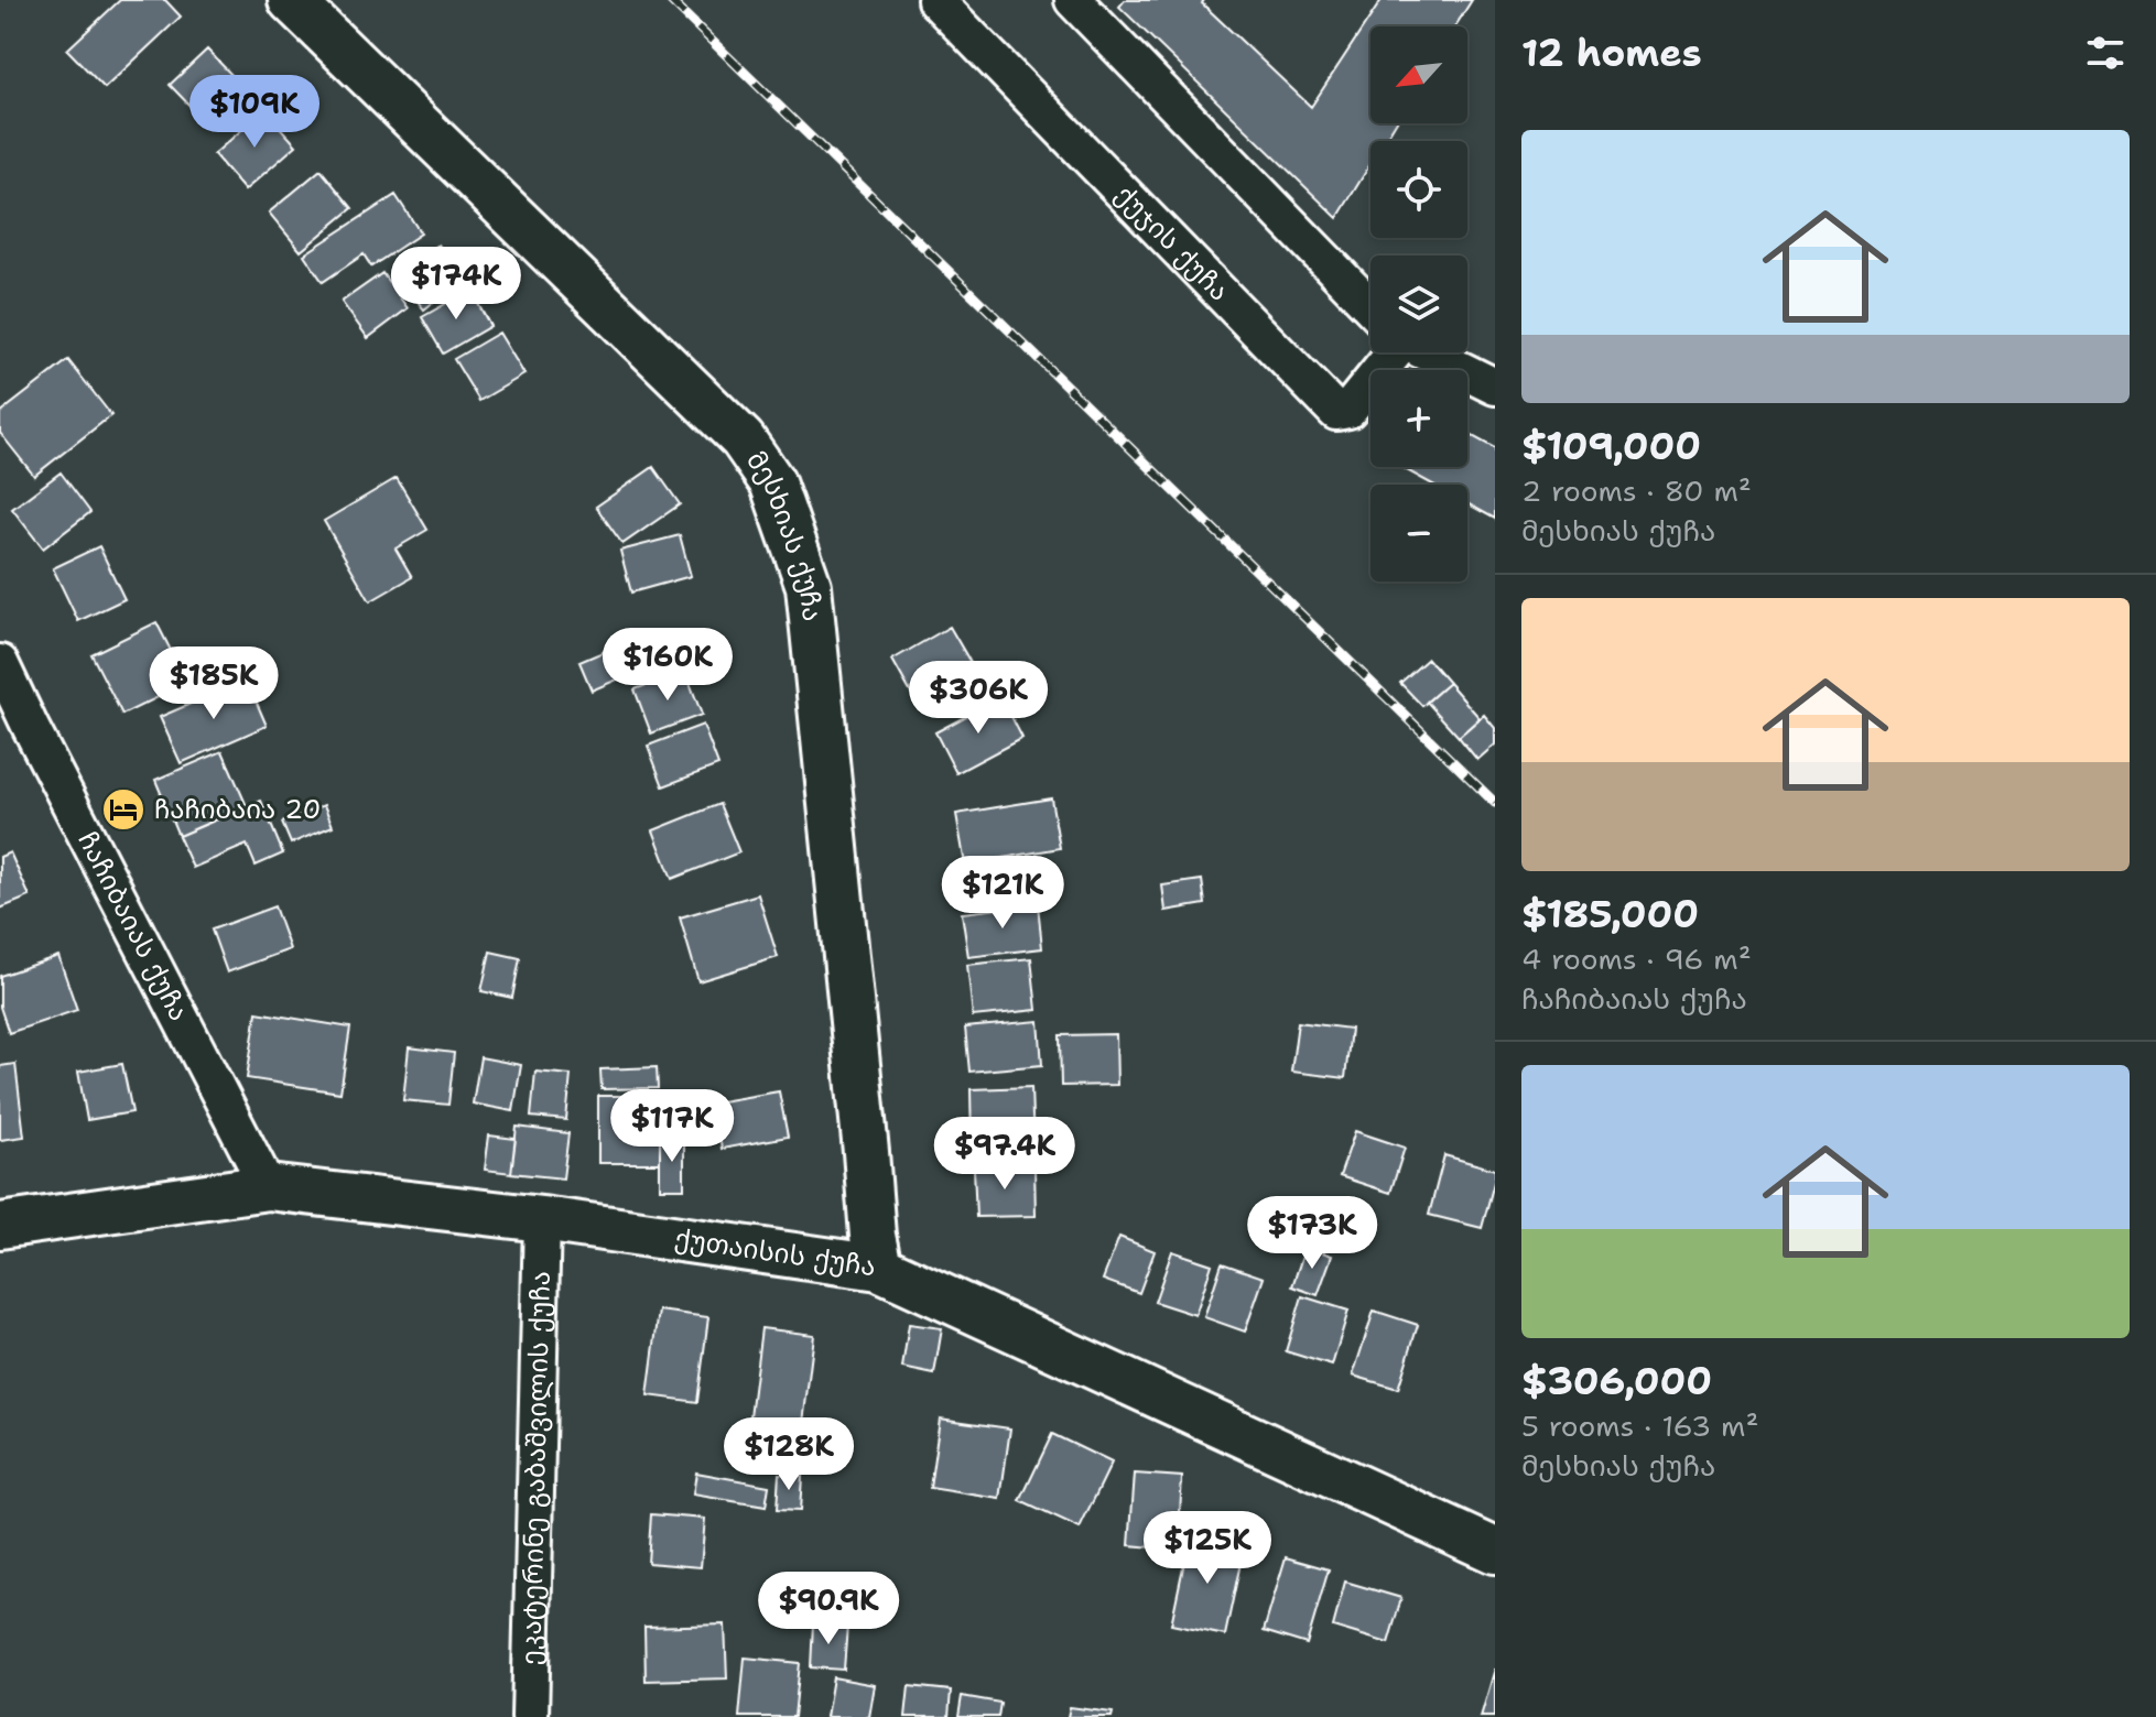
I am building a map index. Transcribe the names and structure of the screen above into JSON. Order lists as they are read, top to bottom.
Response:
{
  "streets": {
    "street": [
      "ქუჯის ქუჩა",
      "მესხიას ქუჩა",
      "ჩაჩიბაიას ქუჩა",
      "ქუთაისის ქუჩა",
      "ეკატერინე გაბაშვილის ქუჩა"
    ]
  },
  "crossings": [
    ["მესხიას ქუჩა", "ქუთაისის ქუჩა"],
    ["ჩაჩიბაიას ქუჩა", "ქუთაისის ქუჩა"],
    ["ქუთაისის ქუჩა", "ეკატერინე გაბაშვილის ქუჩა"]
  ],
  "places": {
    "hotel": ["ჩაჩიბაია 20"]
  },
  "north": "bottom left",
  "page": {
    "heading": "12 homes",
    "map_buttons": ["+", "−"],
    "price": [
      "$109K",
      "$174K",
      "$160K",
      "$185K",
      "$306K",
      "$121K",
      "$117K",
      "$97.4K",
      "$173K",
      "$128K",
      "$125K",
      "$90.9K"
    ],
    "list": [
      {
        "name": "$109,000",
        "note": "2 rooms · 80 m² · მესხიას ქუჩა"
      },
      {
        "name": "$185,000",
        "note": "4 rooms · 96 m² · ჩაჩიბაიას ქუჩა"
      },
      {
        "name": "$306,000",
        "note": "5 rooms · 163 m² · მესხიას ქუჩა"
      }
    ]
  }
}
